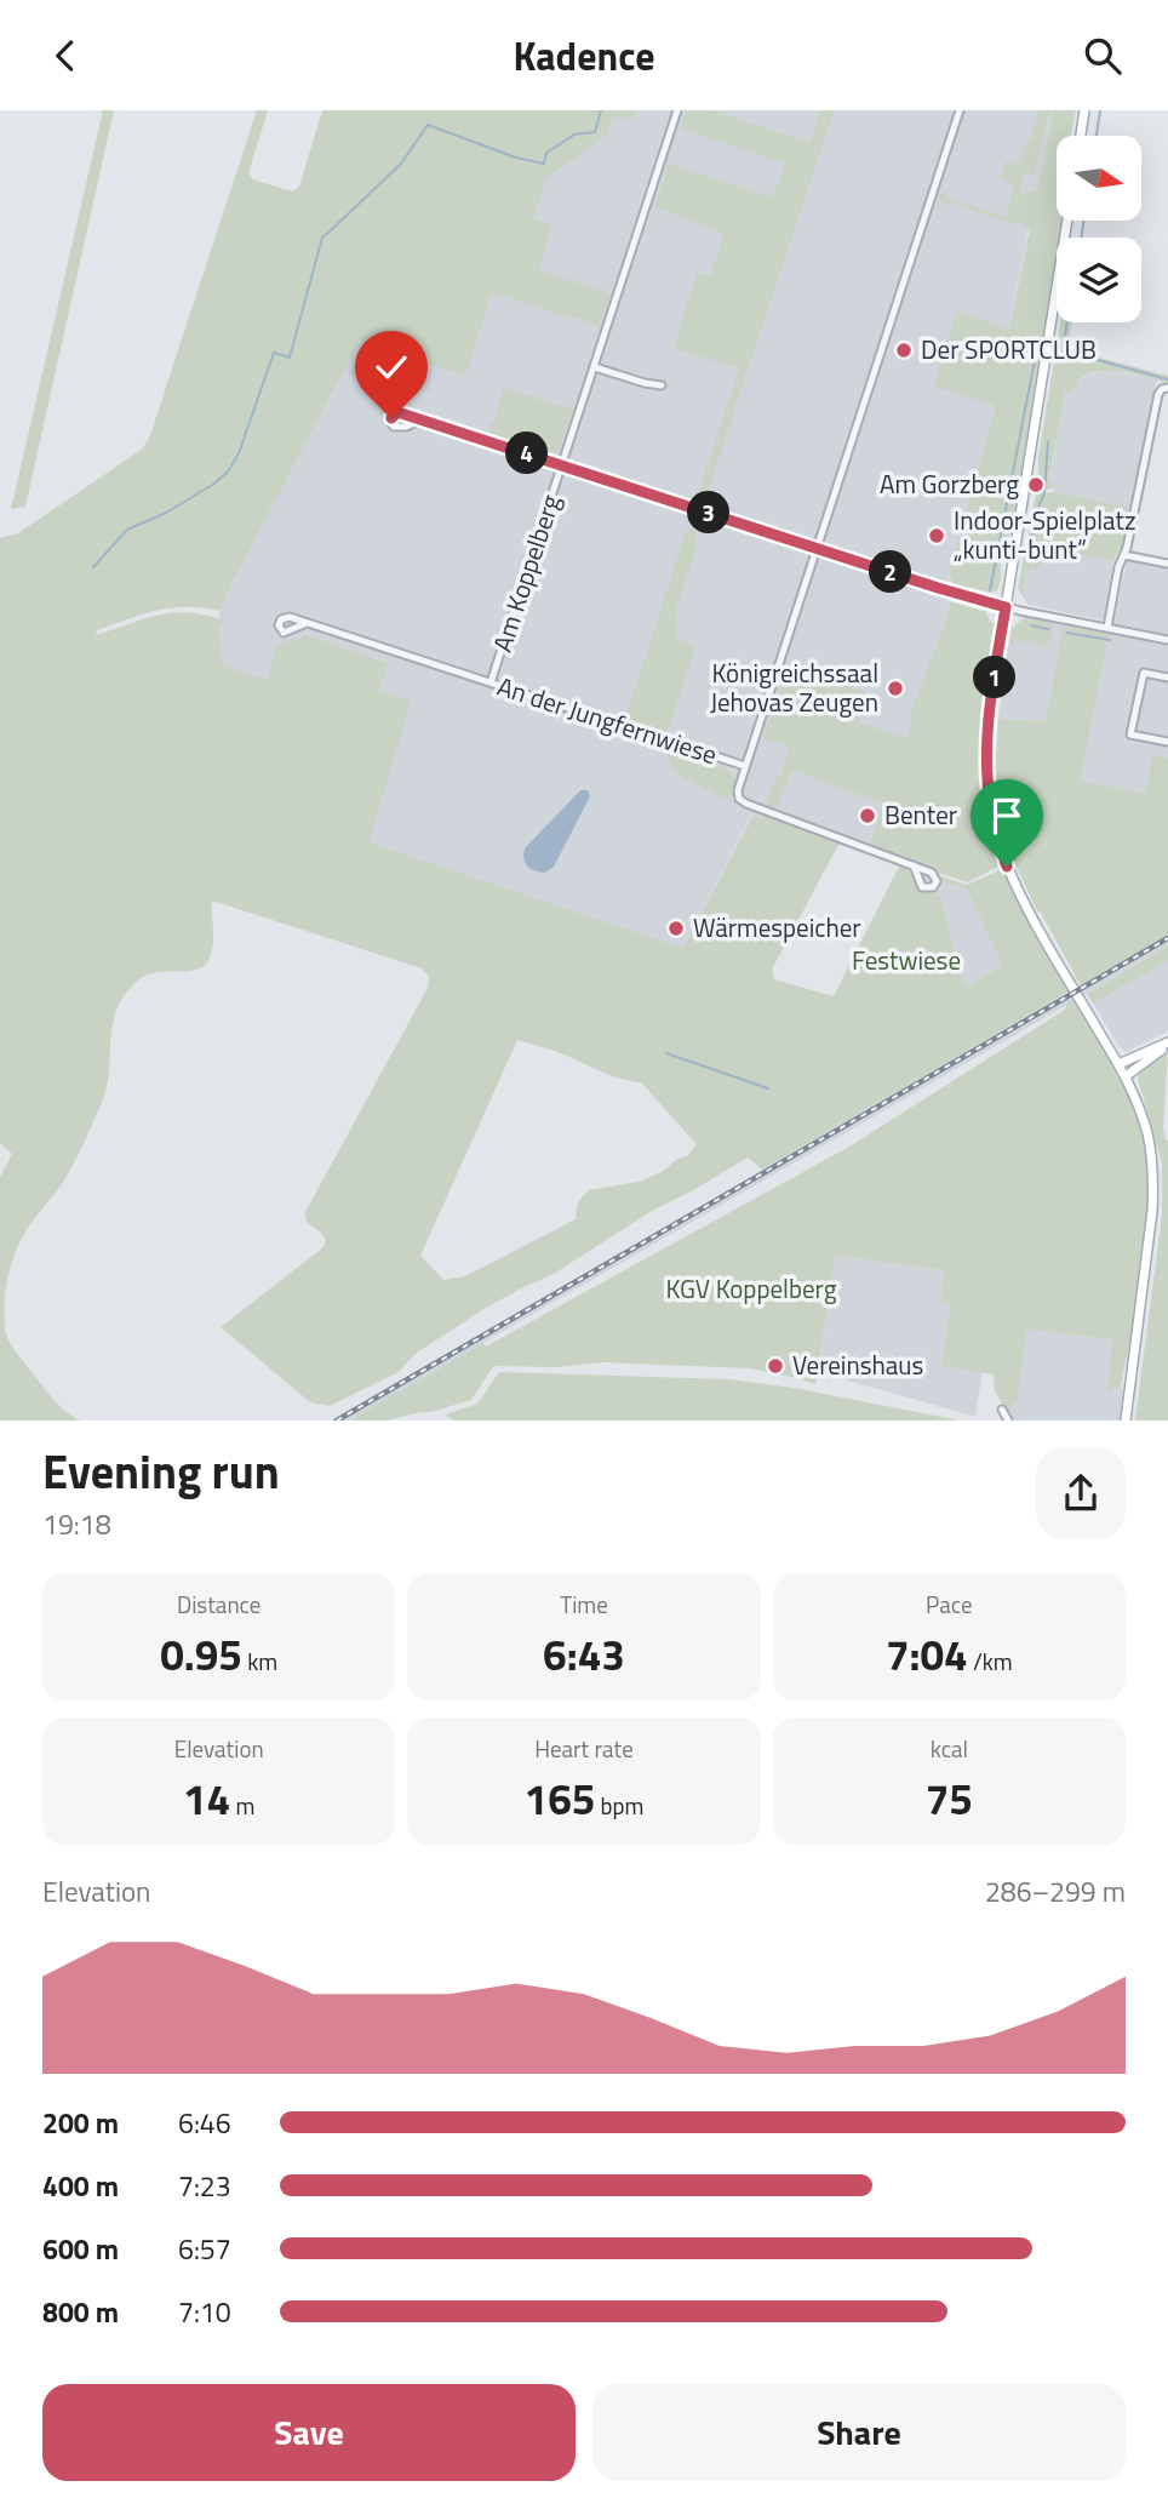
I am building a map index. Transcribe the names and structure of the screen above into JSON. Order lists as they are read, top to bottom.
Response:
{
  "streets": {
    "street": ["Am Koppelberg", "An der Jungfernwiese"]
  },
  "crossings": [
    ["Am Koppelberg", "An der Jungfernwiese"]
  ],
  "parks": ["Festwiese", "KGV Koppelberg"],
  "places": [
    "Der SPORTCLUB",
    "Am Gorzberg",
    "Indoor-Spielplatz „kunti-bunt“",
    "Königreichssaal Jehovas Zeugen",
    "Benter",
    "Wärmespeicher",
    "Vereinshaus"
  ],
  "north": "right",
  "page": {
    "header": "Kadence",
    "pins": [
      "4",
      "3",
      "2",
      "1"
    ],
    "heading": ["Evening run", "19:18"],
    "stats": [
      ["Distance", "0.95 km"],
      ["Time", "6:43"],
      ["Pace", "7:04 /km"],
      ["Elevation", "14 m"],
      ["Heart rate", "165 bpm"],
      ["kcal", "75"]
    ],
    "chart": ["Elevation", "286–299 m"],
    "list": [
      {
        "name": "200 m",
        "note": "6:46"
      },
      {
        "name": "400 m",
        "note": "7:23"
      },
      {
        "name": "600 m",
        "note": "6:57"
      },
      {
        "name": "800 m",
        "note": "7:10"
      }
    ],
    "buttons": ["Save", "Share"]
  }
}
